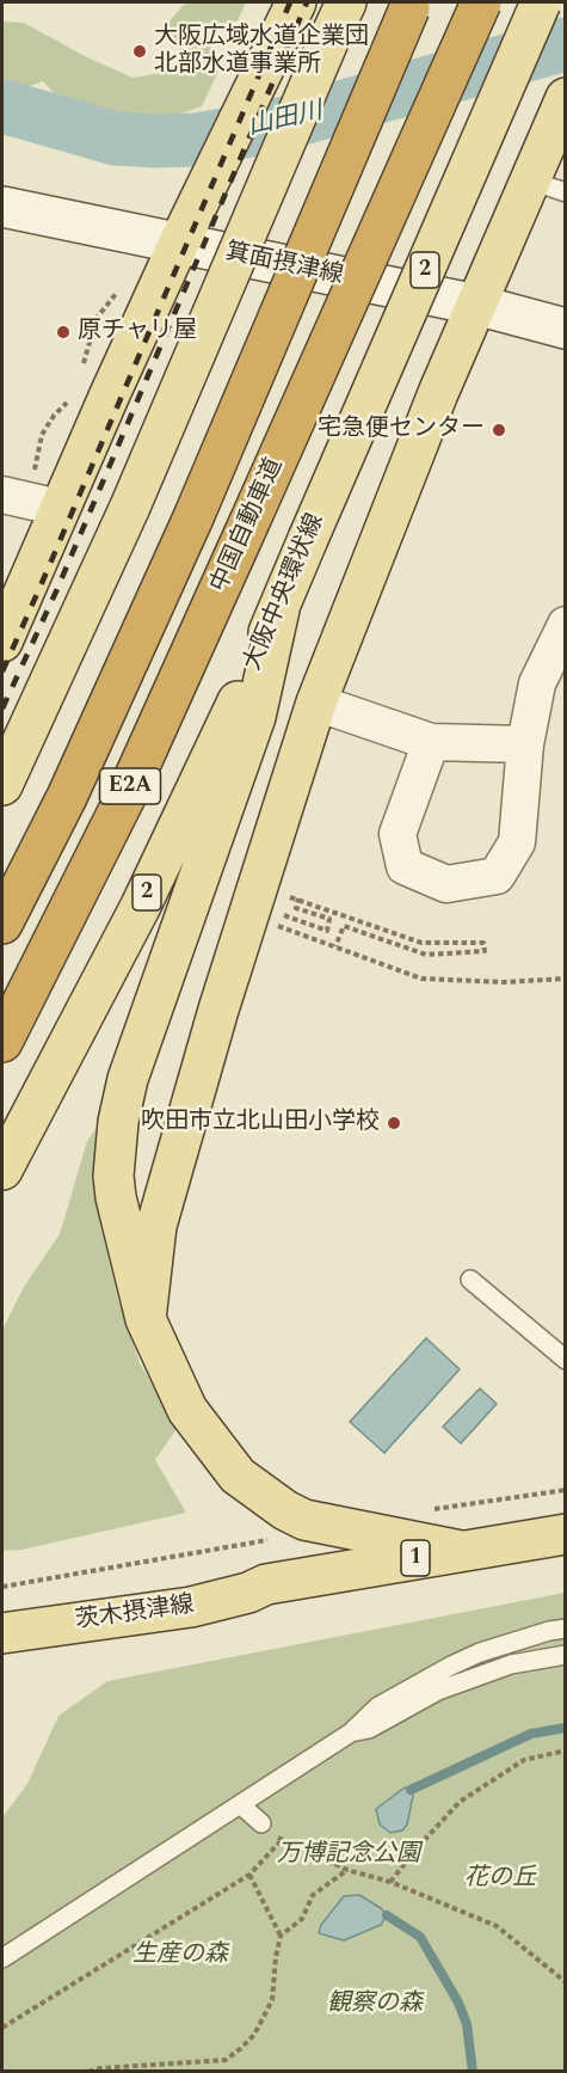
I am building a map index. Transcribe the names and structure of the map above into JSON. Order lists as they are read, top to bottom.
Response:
{
  "streets": {
    "highway": ["中国自動車道", "E2A"],
    "main road": [
      "箕面摂津線",
      "2",
      "大阪中央環状線",
      "1",
      "茨木摂津線"
    ]
  },
  "water": ["山田川"],
  "parks": [
    "万博記念公園",
    "花の丘",
    "生産の森",
    "観察の森"
  ],
  "places": [
    "大阪広域水道企業団 北部水道事業所",
    "原チャリ屋",
    "宅急便センター",
    "吹田市立北山田小学校"
  ]
}
